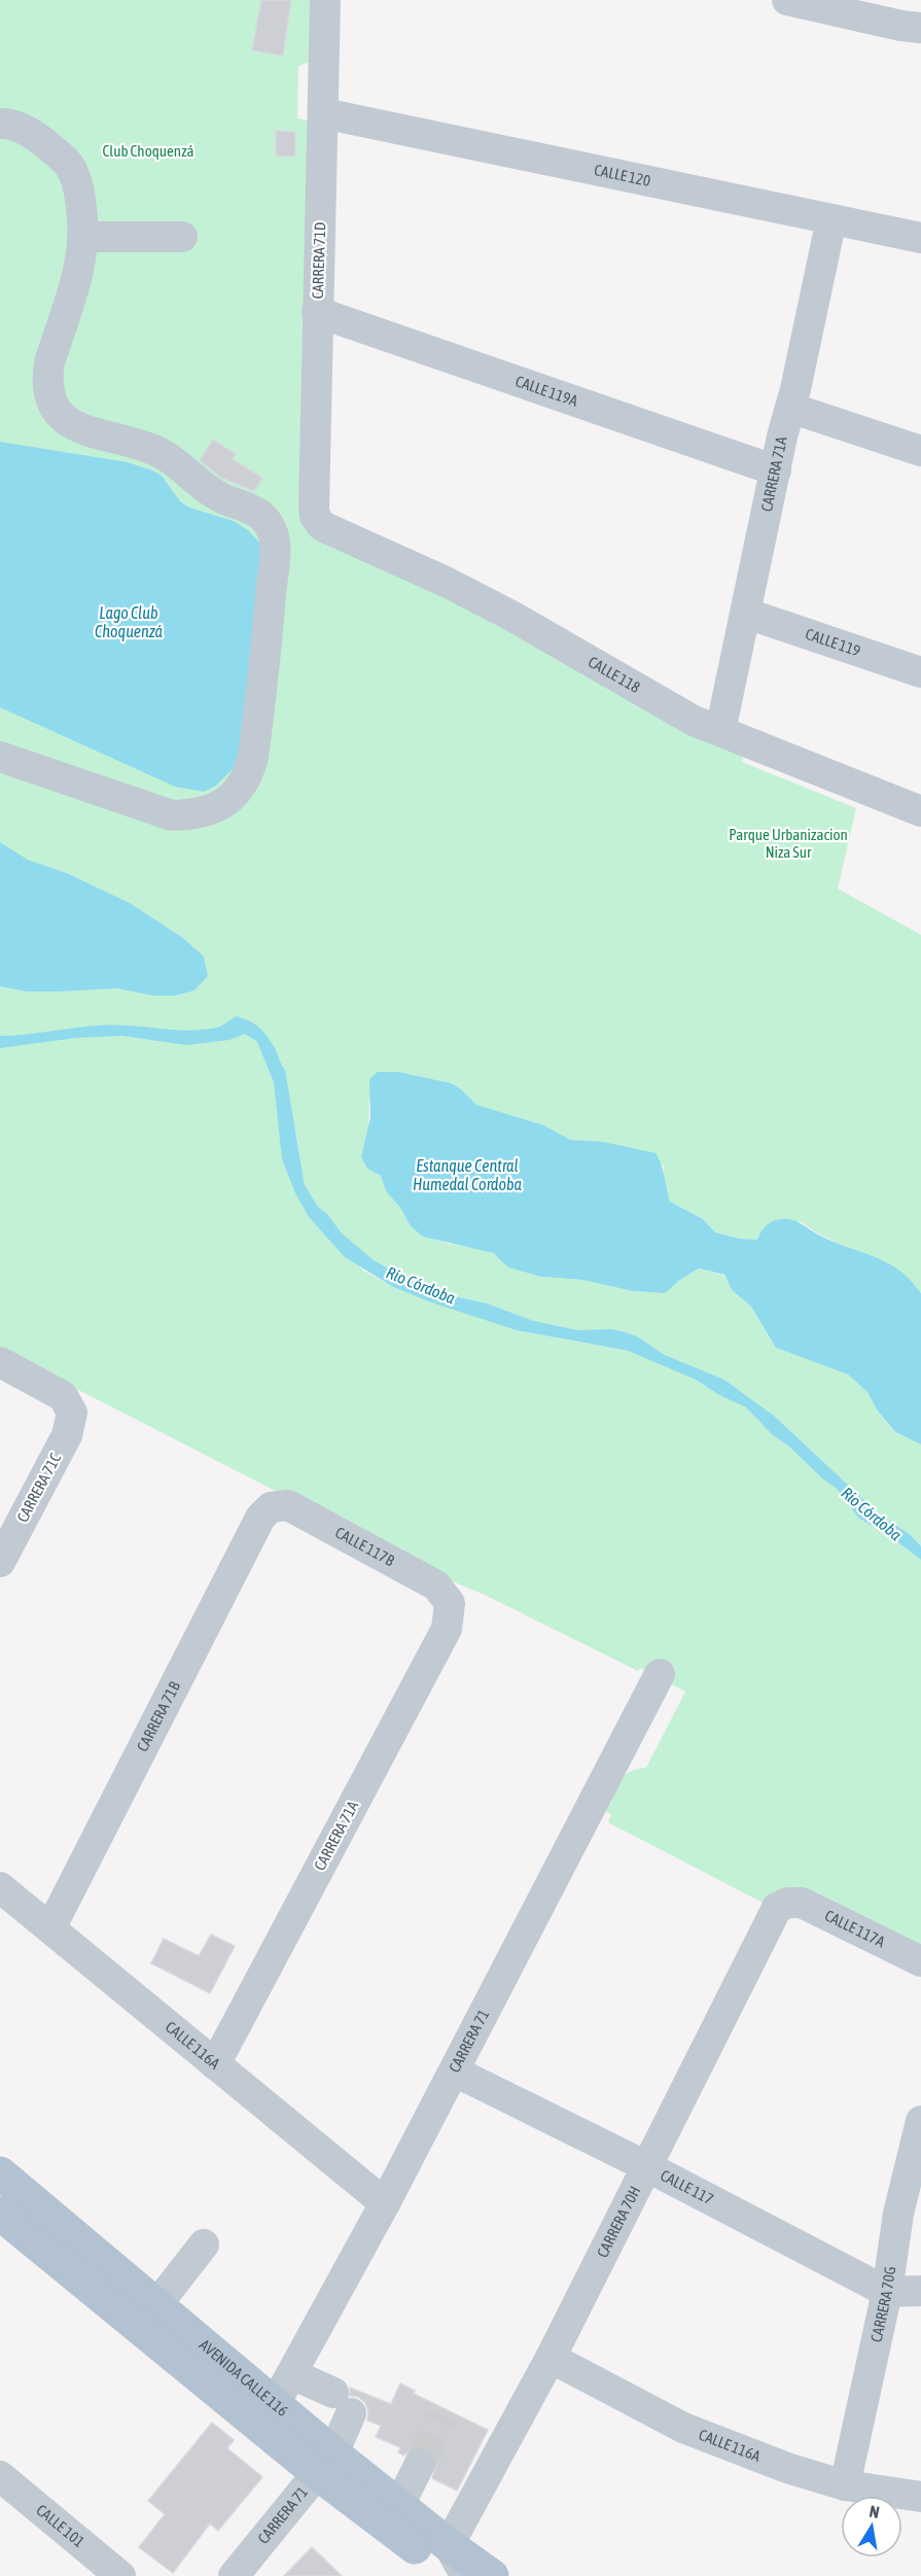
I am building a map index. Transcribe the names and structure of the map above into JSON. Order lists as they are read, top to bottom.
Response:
{
  "streets": {
    "main road": ["AVENIDA CALLE 116"],
    "street": [
      "CALLE 120",
      "CARRERA 71D",
      "CALLE 119A",
      "CARRERA 71A",
      "CALLE 119",
      "CALLE 118",
      "CARRERA 71C",
      "CALLE 117B",
      "CARRERA 71B",
      "CALLE 117A",
      "CARRERA 71",
      "CALLE 116A",
      "CALLE 117",
      "CARRERA 70H",
      "CARRERA 70G",
      "CALLE 101"
    ]
  },
  "crossings": [
    ["CALLE 120", "CARRERA 71D"],
    ["CALLE 120", "CARRERA 71A"],
    ["CARRERA 71D", "CALLE 119A"],
    ["CARRERA 71D", "CALLE 118"],
    ["CALLE 119A", "CARRERA 71A"],
    ["CARRERA 71A", "CALLE 119"],
    ["CARRERA 71A", "CALLE 118"],
    ["CARRERA 71A", "CALLE 117B"],
    ["CARRERA 71A", "CALLE 116A"],
    ["CALLE 117B", "CARRERA 71B"],
    ["CARRERA 71B", "CALLE 116A"],
    ["CALLE 117A", "CARRERA 70H"],
    ["CARRERA 71", "CALLE 116A"],
    ["CARRERA 71", "CALLE 117"],
    ["CARRERA 71", "AVENIDA CALLE 116"],
    ["CALLE 116A", "CARRERA 70H"],
    ["CALLE 116A", "CARRERA 70G"],
    ["CALLE 117", "CARRERA 70H"],
    ["CALLE 117", "CARRERA 70G"],
    ["CARRERA 70H", "AVENIDA CALLE 116"]
  ],
  "water": ["Lago Club Choquenzá", "Estanque Central Humedal Cordoba", "Río Córdoba"],
  "parks": ["Club Choquenzá", "Parque Urbanizacion Niza Sur"],
  "north": "top"
}
